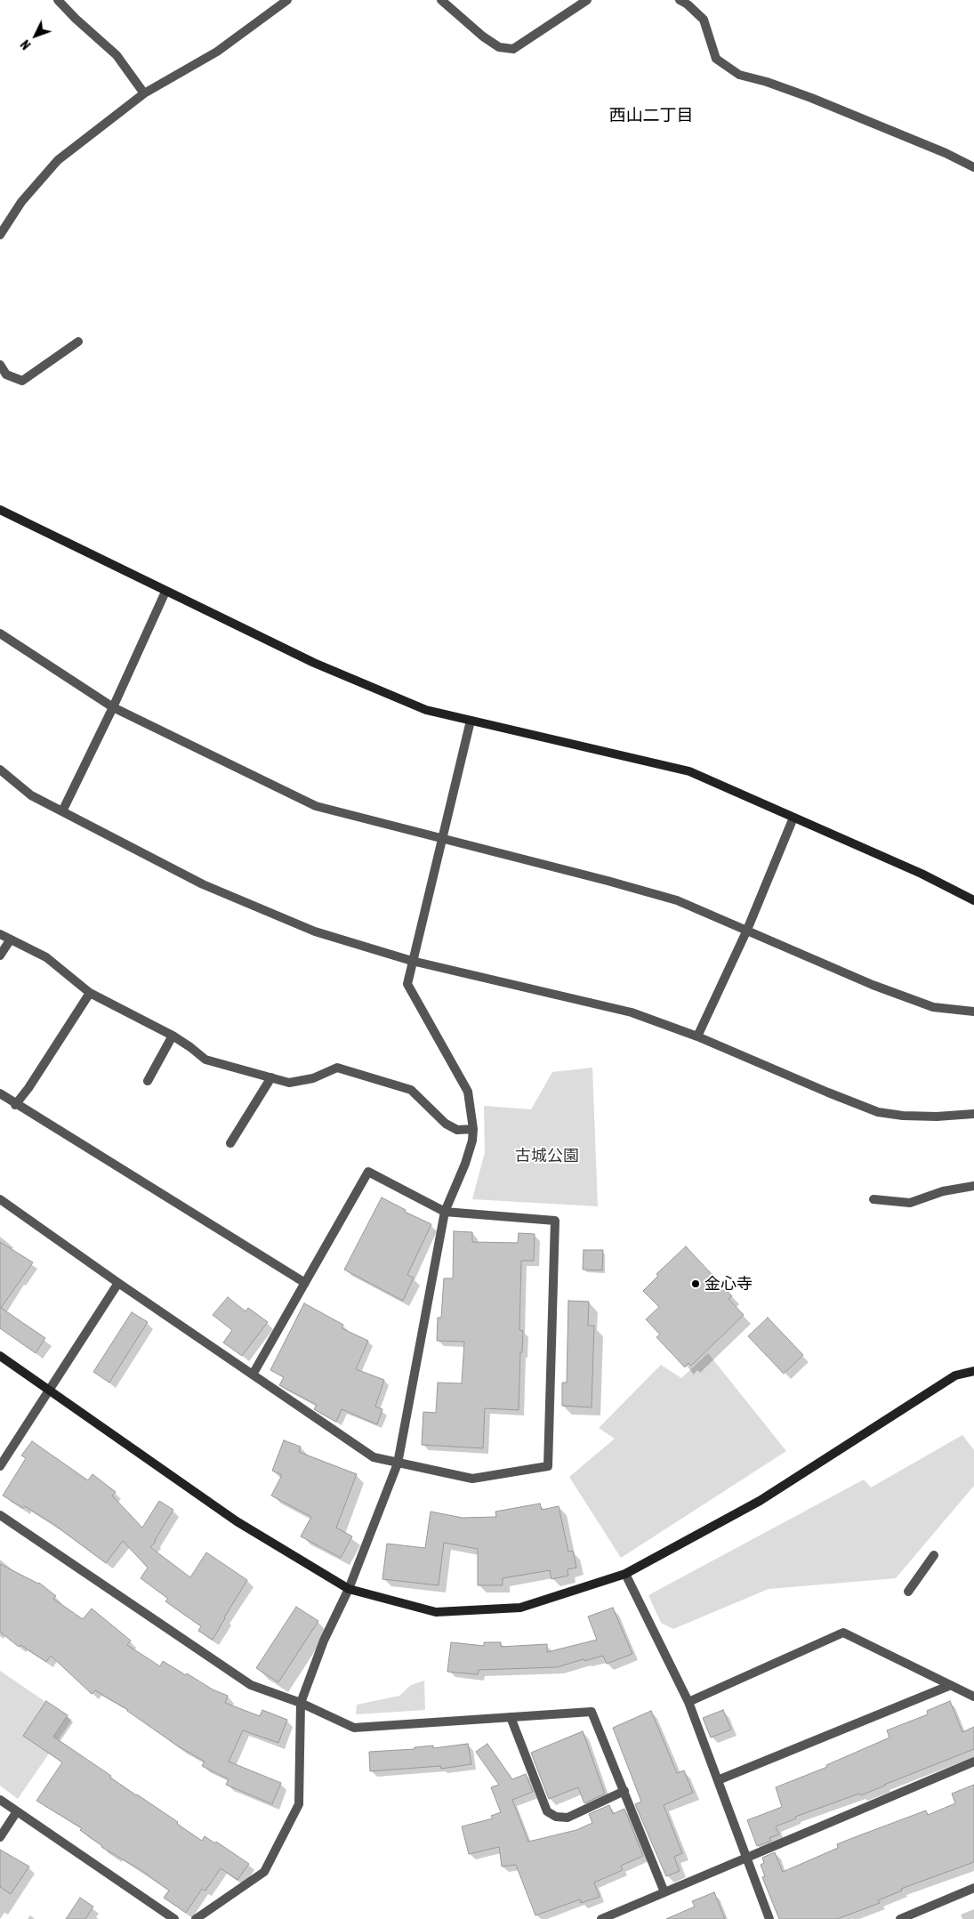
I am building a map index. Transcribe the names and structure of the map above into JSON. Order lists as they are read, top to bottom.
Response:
{
  "districts": ["西山二丁目"],
  "parks": ["古城公園"],
  "places": ["金心寺"],
  "north": "bottom left"
}
